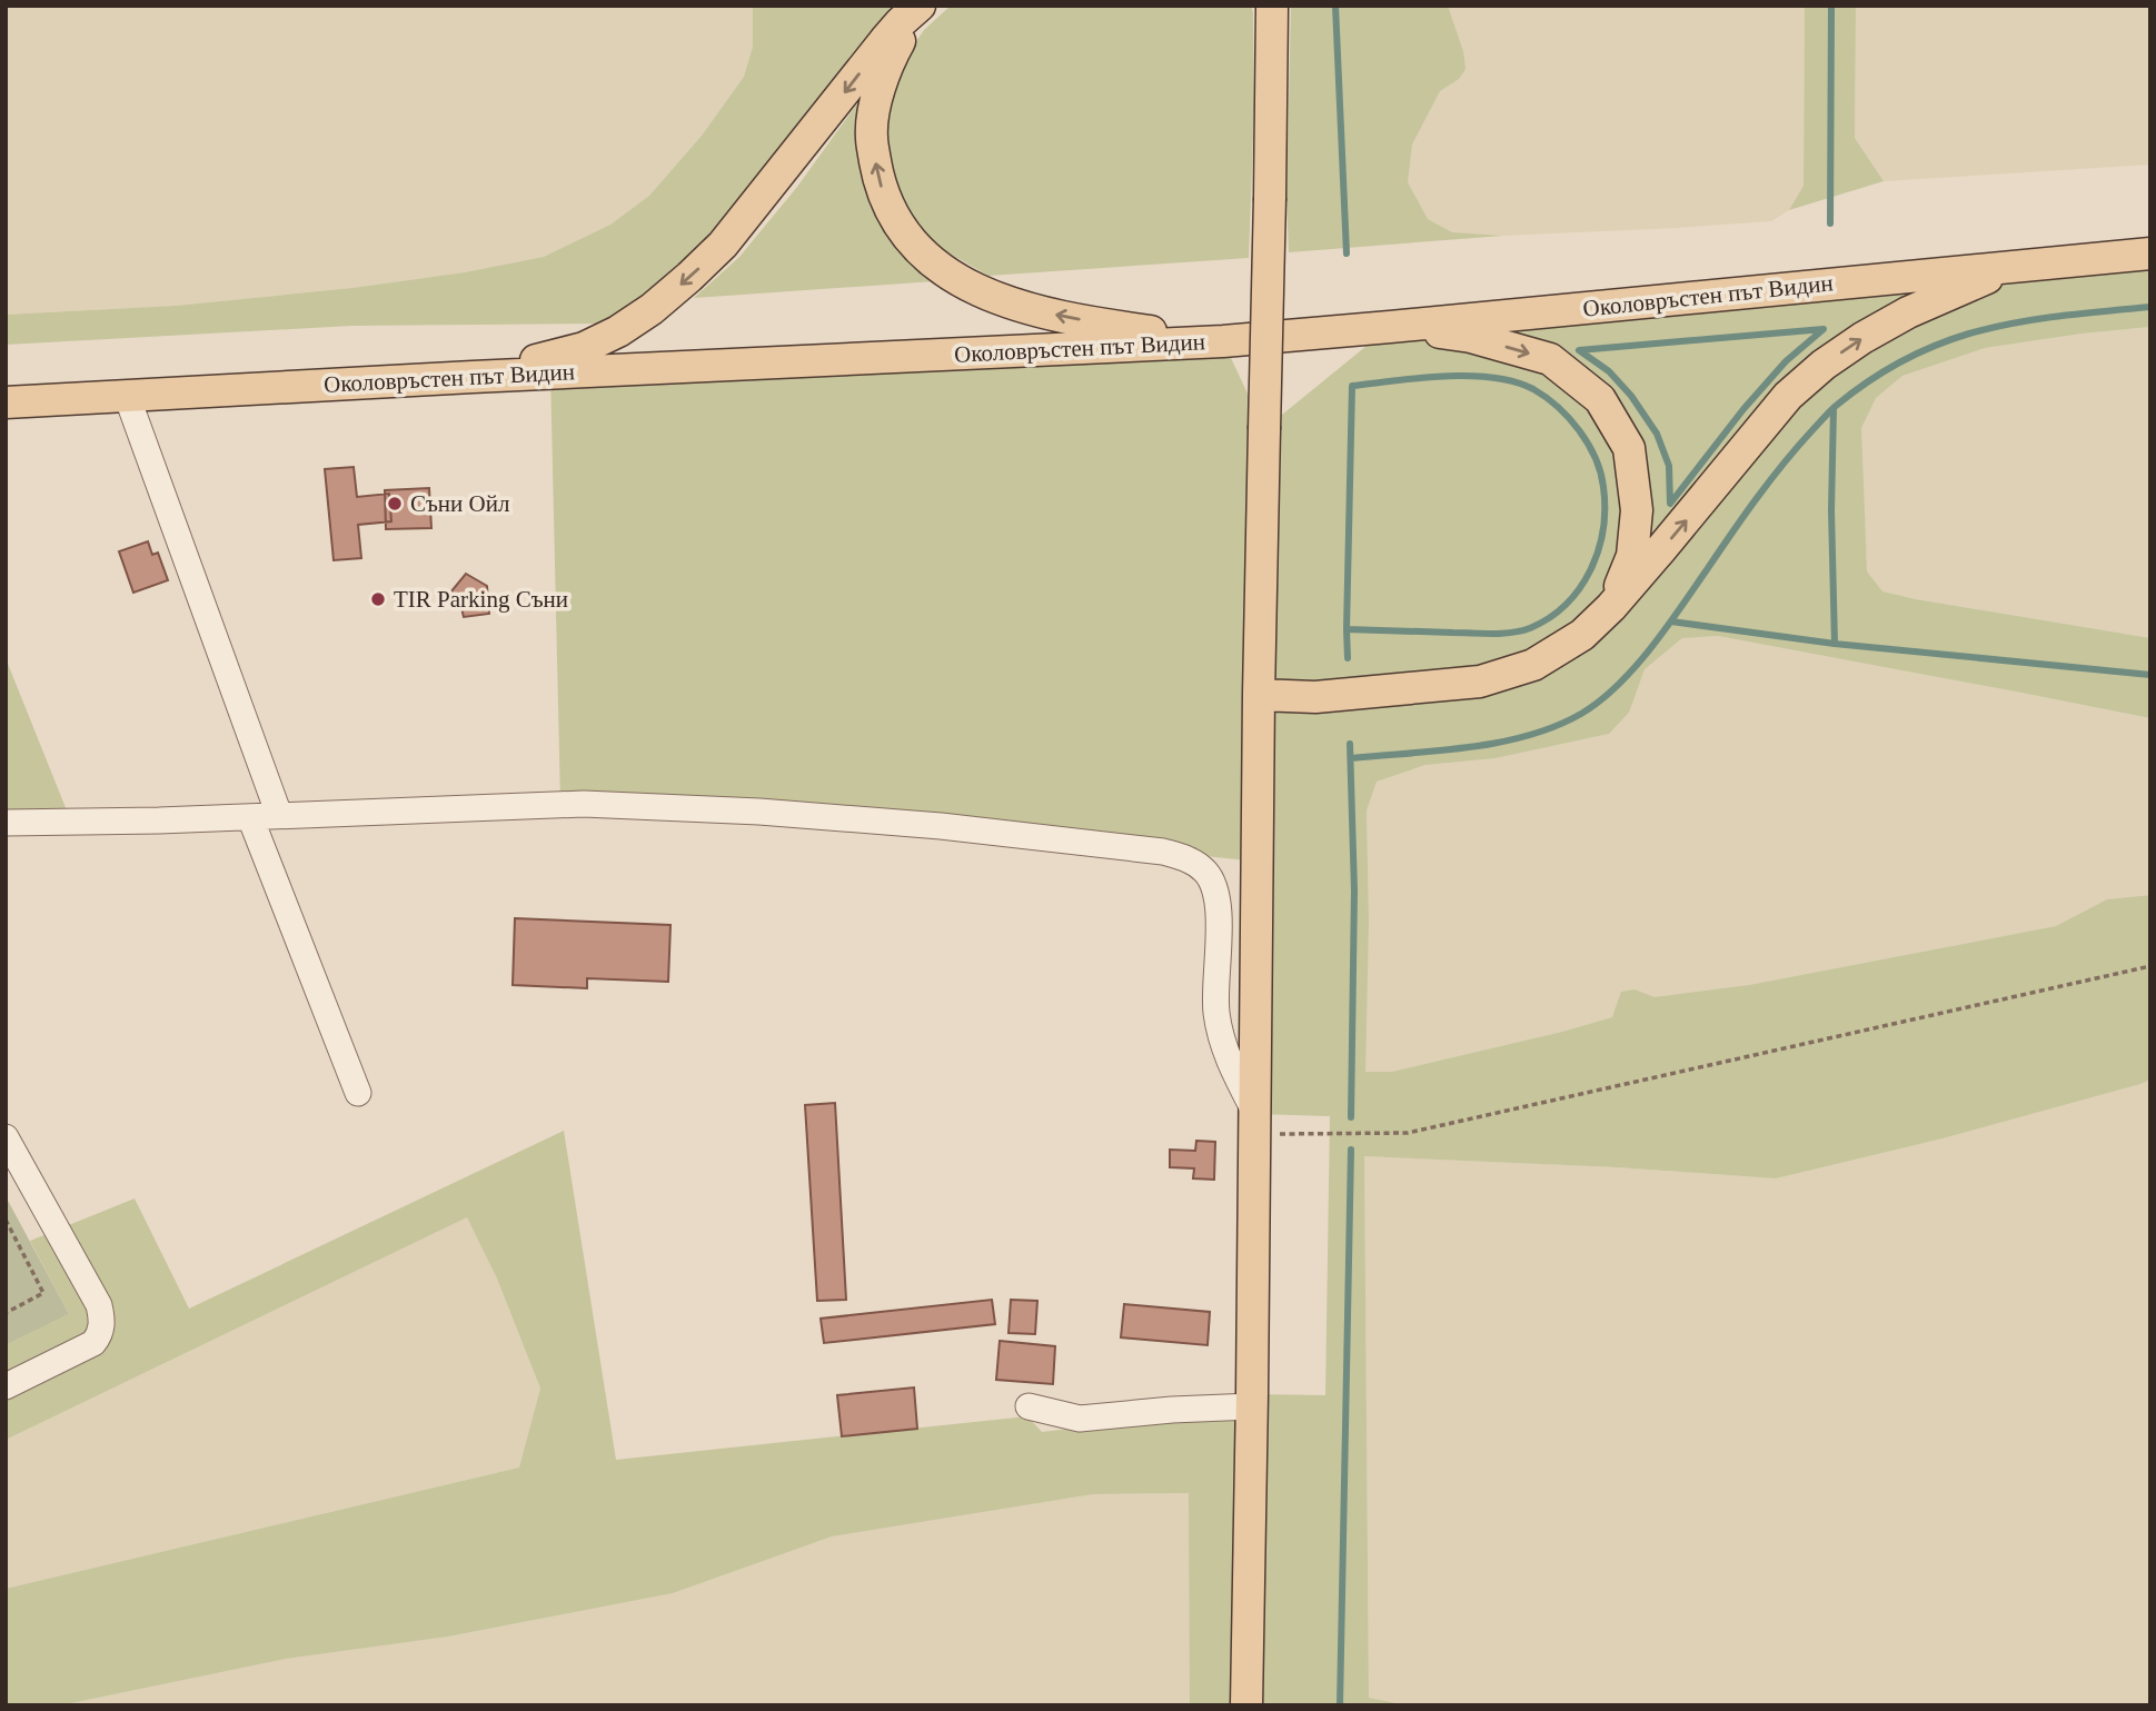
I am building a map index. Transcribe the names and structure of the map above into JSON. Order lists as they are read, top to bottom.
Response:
{
  "streets": {
    "main road": ["Околовръстен път Видин"]
  },
  "places": ["Съни Ойл", "TIR Parking Съни"]
}
